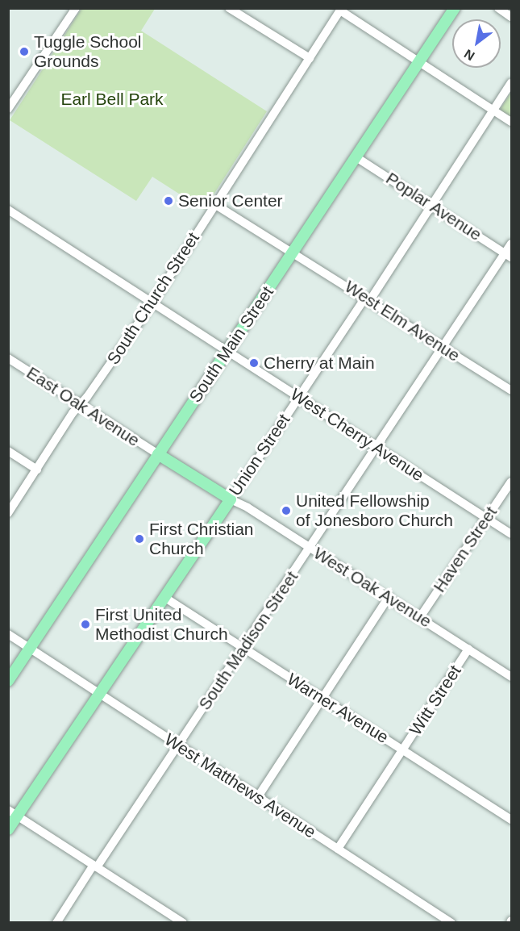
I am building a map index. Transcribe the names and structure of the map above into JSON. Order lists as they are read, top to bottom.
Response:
{
  "streets": {
    "main road": ["South Main Street", "Union Street", "West Oak Avenue"],
    "street": [
      "Poplar Avenue",
      "South Church Street",
      "West Elm Avenue",
      "East Oak Avenue",
      "West Cherry Avenue",
      "Haven Street",
      "South Madison Street",
      "Witt Street",
      "Warner Avenue",
      "West Matthews Avenue"
    ]
  },
  "crossings": [
    ["Poplar Avenue", "South Main Street"],
    ["Poplar Avenue", "Union Street"],
    ["Poplar Avenue", "South Madison Street"],
    ["South Church Street", "West Elm Avenue"],
    ["South Church Street", "East Oak Avenue"],
    ["South Church Street", "West Cherry Avenue"],
    ["West Elm Avenue", "South Main Street"],
    ["West Elm Avenue", "Union Street"],
    ["West Elm Avenue", "South Madison Street"],
    ["South Main Street", "East Oak Avenue"],
    ["South Main Street", "West Cherry Avenue"],
    ["South Main Street", "West Oak Avenue"],
    ["South Main Street", "West Matthews Avenue"],
    ["East Oak Avenue", "West Oak Avenue"],
    ["West Cherry Avenue", "Union Street"],
    ["West Cherry Avenue", "Haven Street"],
    ["West Cherry Avenue", "South Madison Street"],
    ["Union Street", "West Oak Avenue"],
    ["Union Street", "Warner Avenue"],
    ["Union Street", "West Matthews Avenue"],
    ["Haven Street", "West Oak Avenue"],
    ["West Oak Avenue", "South Madison Street"],
    ["West Oak Avenue", "Witt Street"],
    ["South Madison Street", "Warner Avenue"],
    ["South Madison Street", "West Matthews Avenue"],
    ["Witt Street", "Warner Avenue"],
    ["Witt Street", "West Matthews Avenue"]
  ],
  "parks": ["Earl Bell Park"],
  "places": [
    "Tuggle School Grounds",
    "Senior Center",
    "Cherry at Main",
    "United Fellowship of Jonesboro Church",
    "First Christian Church",
    "First United Methodist Church"
  ],
  "north": "bottom left"
}
